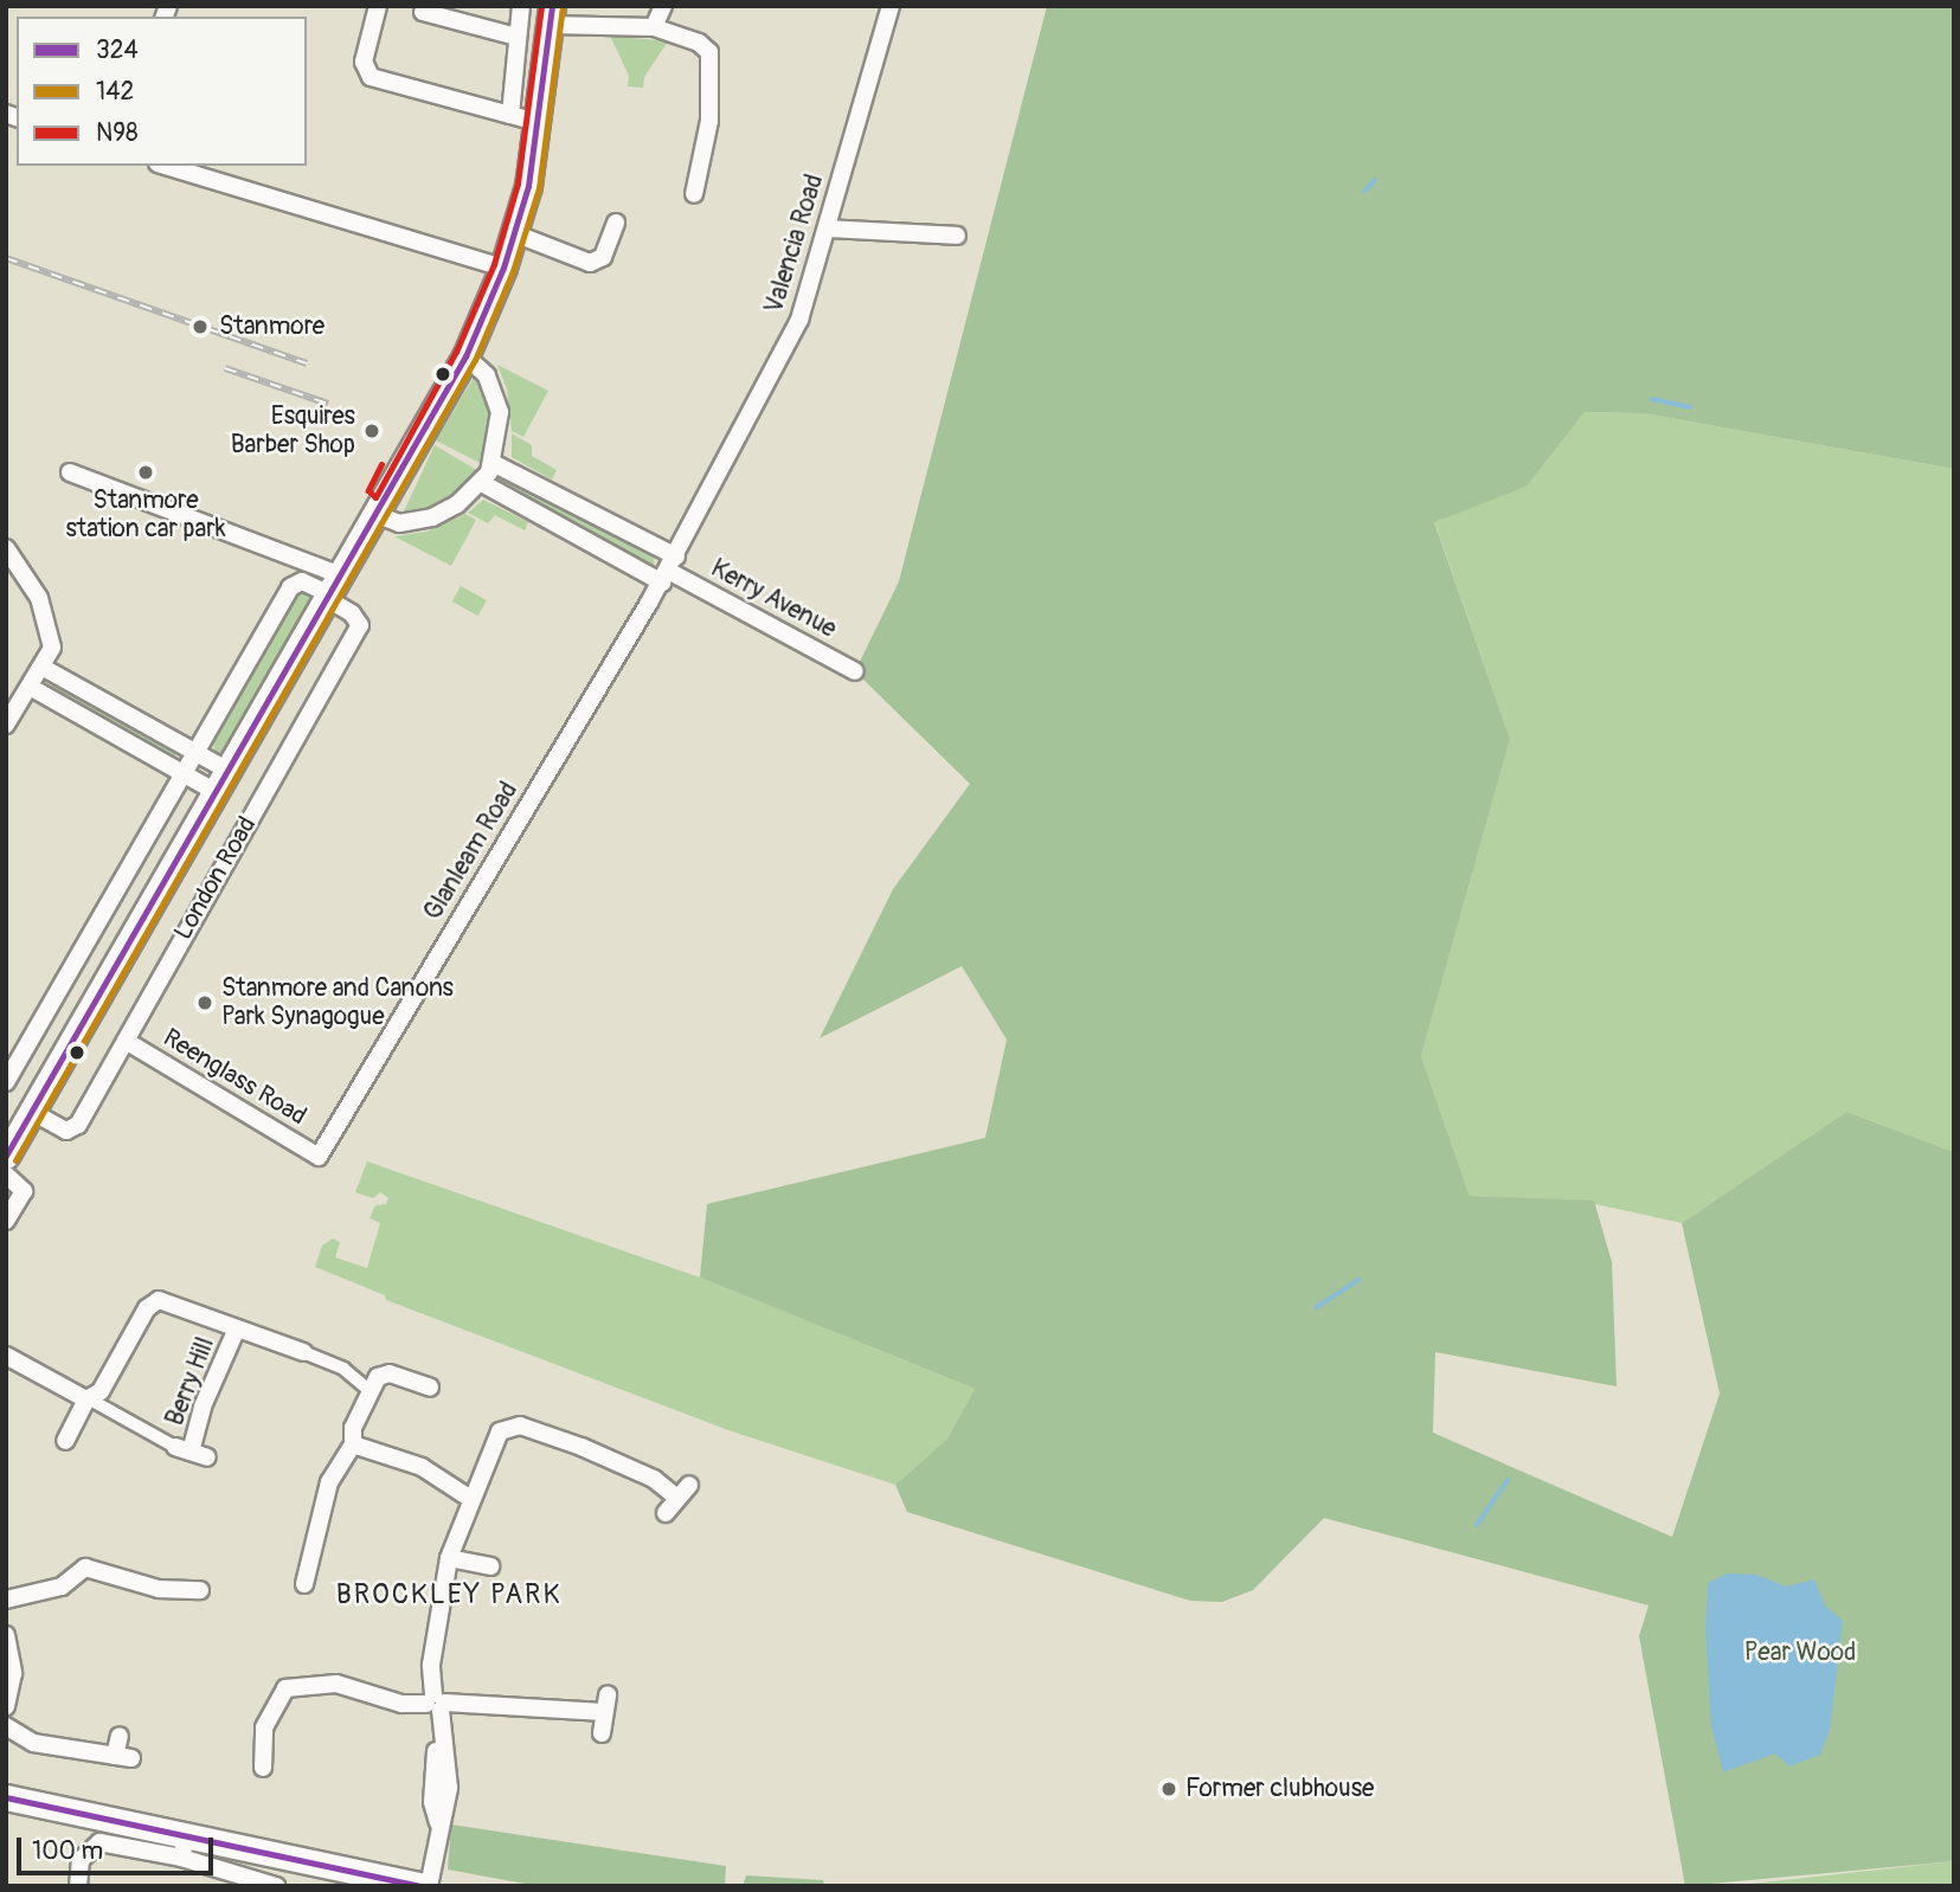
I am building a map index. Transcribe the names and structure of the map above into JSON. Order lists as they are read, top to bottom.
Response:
{
  "streets": {
    "main road": ["London Road"],
    "street": [
      "Valencia Road",
      "Kerry Avenue",
      "Glanleam Road",
      "Reenglass Road",
      "Berry Hill"
    ]
  },
  "crossings": [
    ["Valencia Road", "Kerry Avenue"],
    ["Valencia Road", "Glanleam Road"],
    ["Kerry Avenue", "Glanleam Road"],
    ["Glanleam Road", "Reenglass Road"],
    ["London Road", "Reenglass Road"]
  ],
  "districts": ["BROCKLEY PARK"],
  "parks": ["Pear Wood"],
  "places": [
    "Stanmore",
    "Esquires Barber Shop",
    "Stanmore station car park",
    "Stanmore and Canons Park Synagogue",
    "Former clubhouse"
  ],
  "lines": ["transit line 324", "transit line N98", "transit line 142"],
  "legend": ["324", "142", "N98"],
  "scale_bar": "100 m"
}
